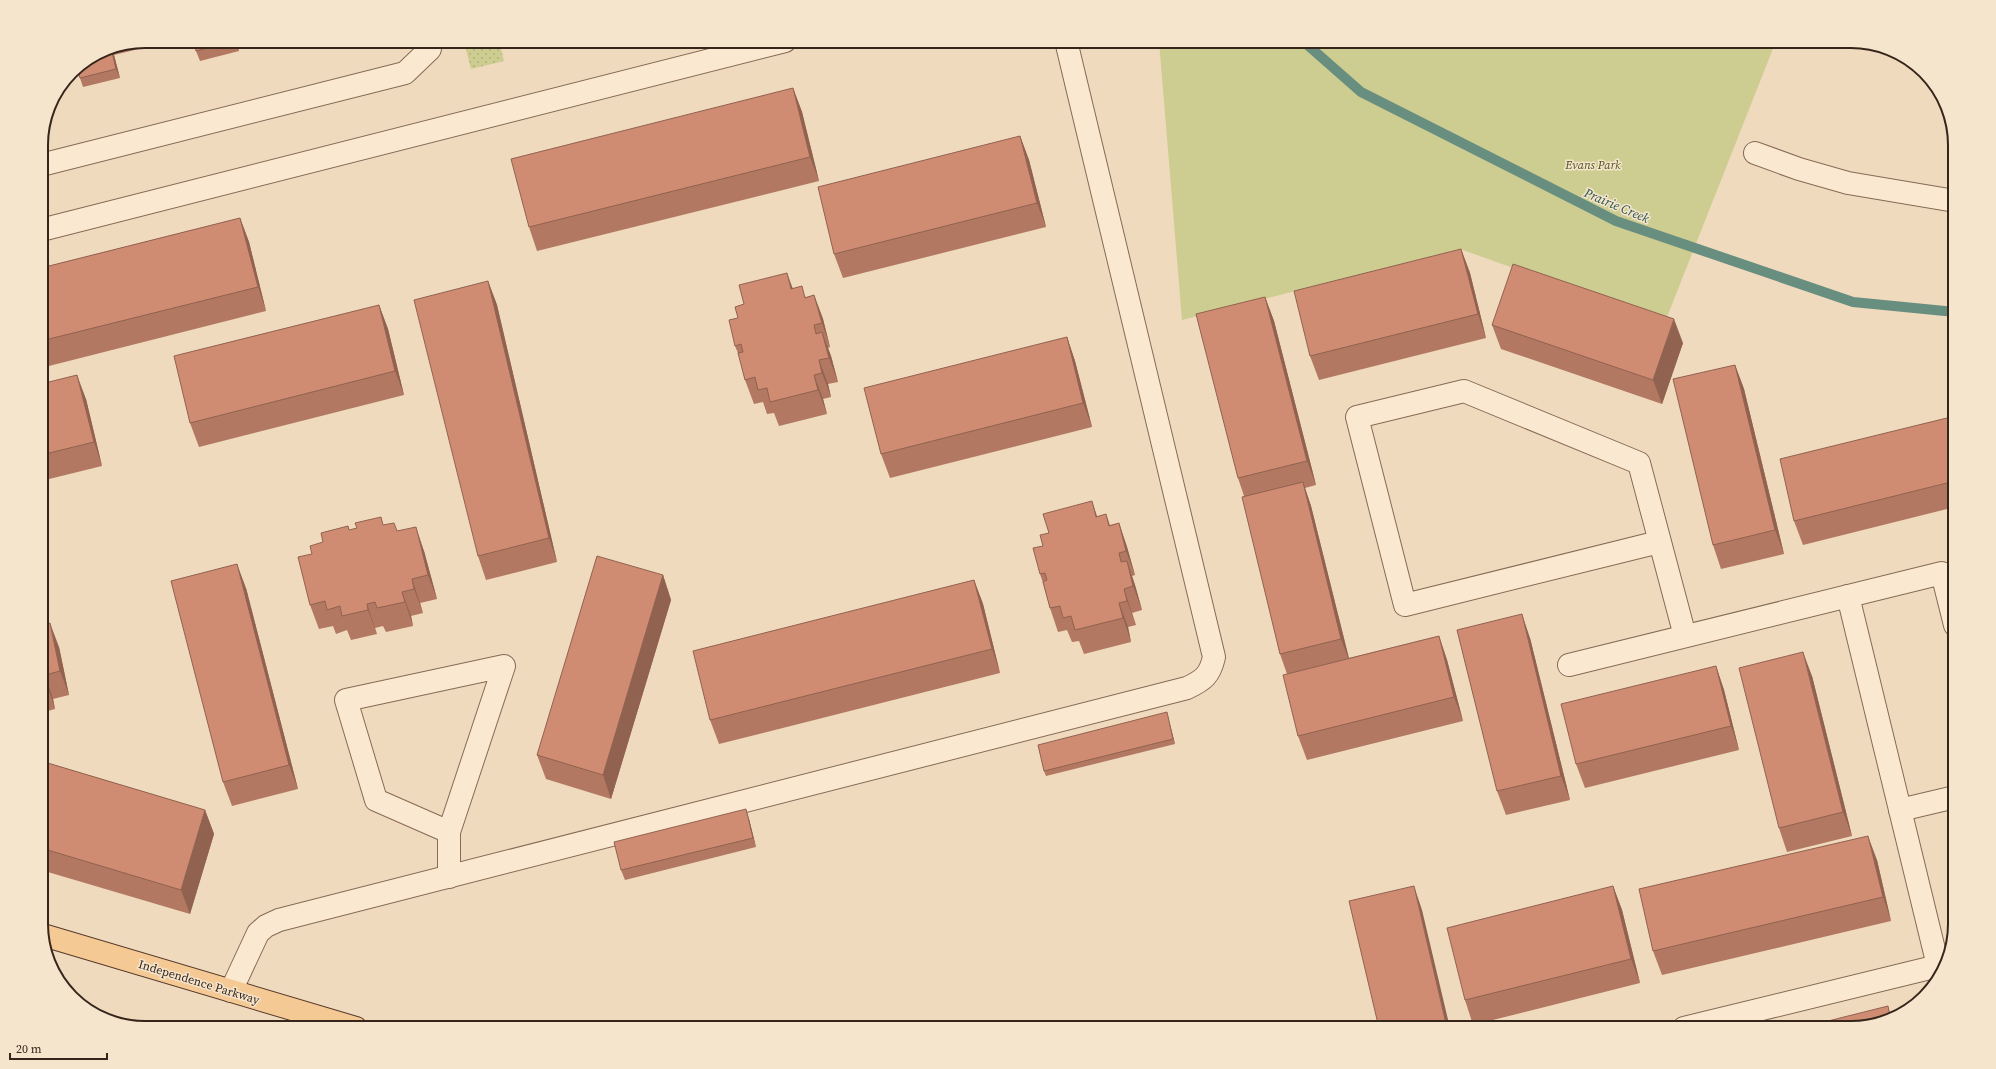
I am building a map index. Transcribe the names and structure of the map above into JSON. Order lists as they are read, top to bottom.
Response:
{
  "streets": {
    "main road": ["Independence Parkway"]
  },
  "water": ["Prairie Creek"],
  "parks": ["Evans Park"],
  "scale_bar": "20 m"
}
